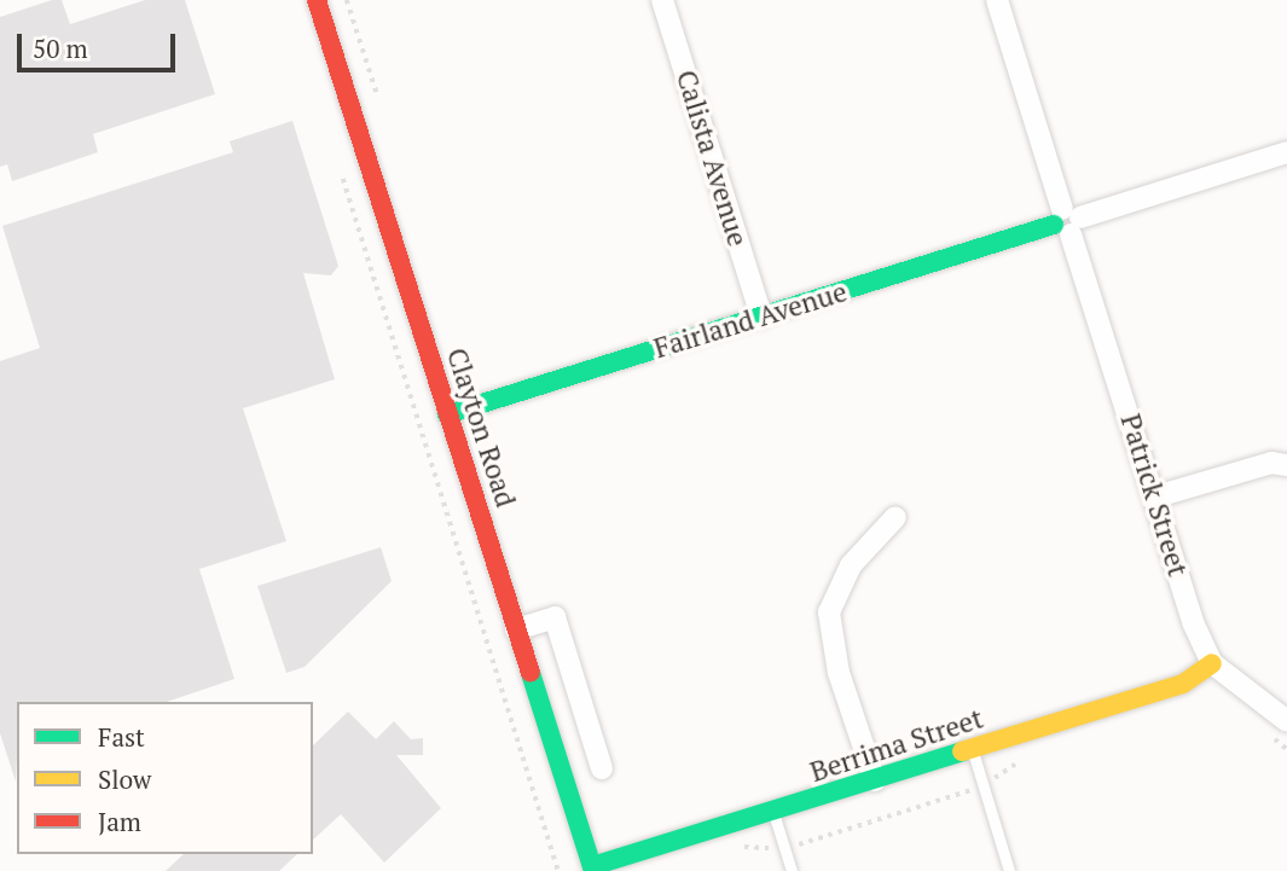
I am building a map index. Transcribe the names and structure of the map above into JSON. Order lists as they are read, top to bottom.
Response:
{
  "streets": {
    "street": [
      "Calista Avenue",
      "Fairland Avenue",
      "Clayton Road",
      "Patrick Street",
      "Berrima Street"
    ]
  },
  "crossings": [
    ["Calista Avenue", "Fairland Avenue"],
    ["Fairland Avenue", "Clayton Road"],
    ["Fairland Avenue", "Patrick Street"],
    ["Clayton Road", "Berrima Street"],
    ["Patrick Street", "Berrima Street"]
  ],
  "legend": ["Fast", "Slow", "Jam"],
  "scale_bar": "50 m"
}
